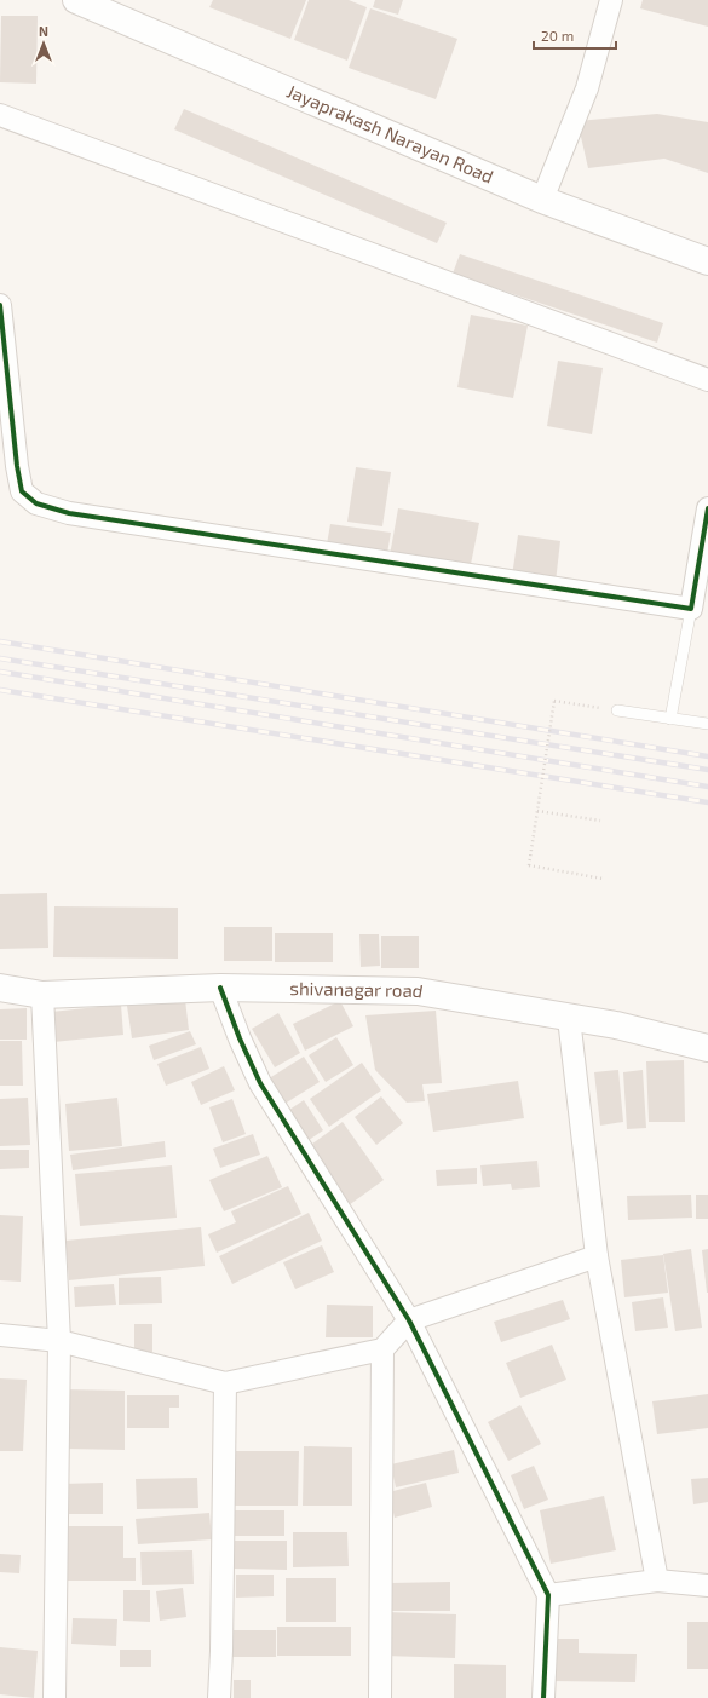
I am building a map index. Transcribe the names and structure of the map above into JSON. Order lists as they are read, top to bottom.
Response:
{
  "streets": {
    "street": ["Jayaprakash Narayan Road", "shivanagar road"]
  },
  "scale_bar": "20 m",
  "north": "top"
}
